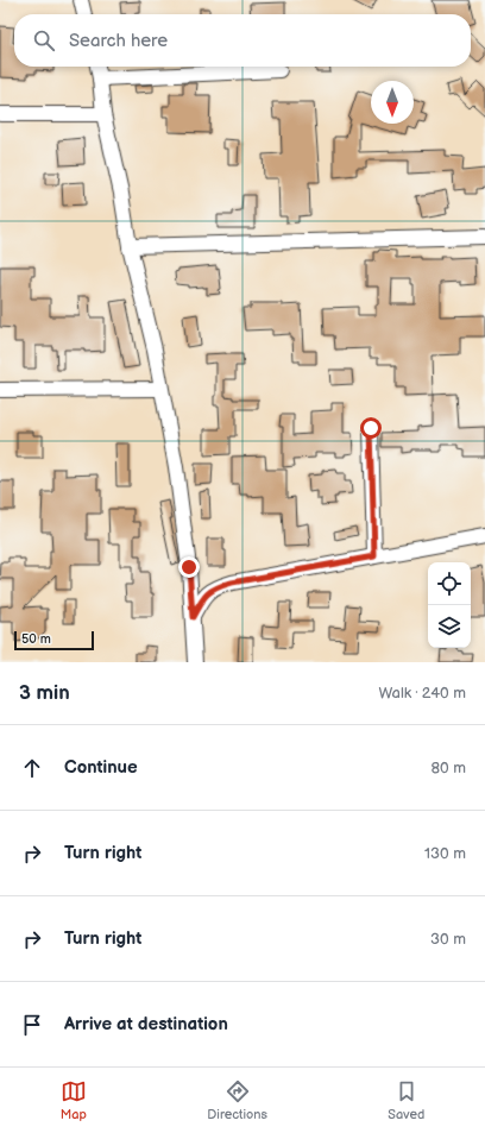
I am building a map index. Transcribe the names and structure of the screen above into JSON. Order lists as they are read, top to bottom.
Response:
{
  "scale_bar": "50 m",
  "north": "bottom",
  "page": {
    "search": "Search here",
    "scale": "50 m",
    "heading": ["3 min", "Walk · 240 m"],
    "list": [
      ["Continue", "80 m"],
      ["Turn right", "130 m"],
      ["Turn right", "30 m"],
      "Arrive at destination"
    ],
    "nav": ["Map", "Directions", "Saved"]
  }
}
